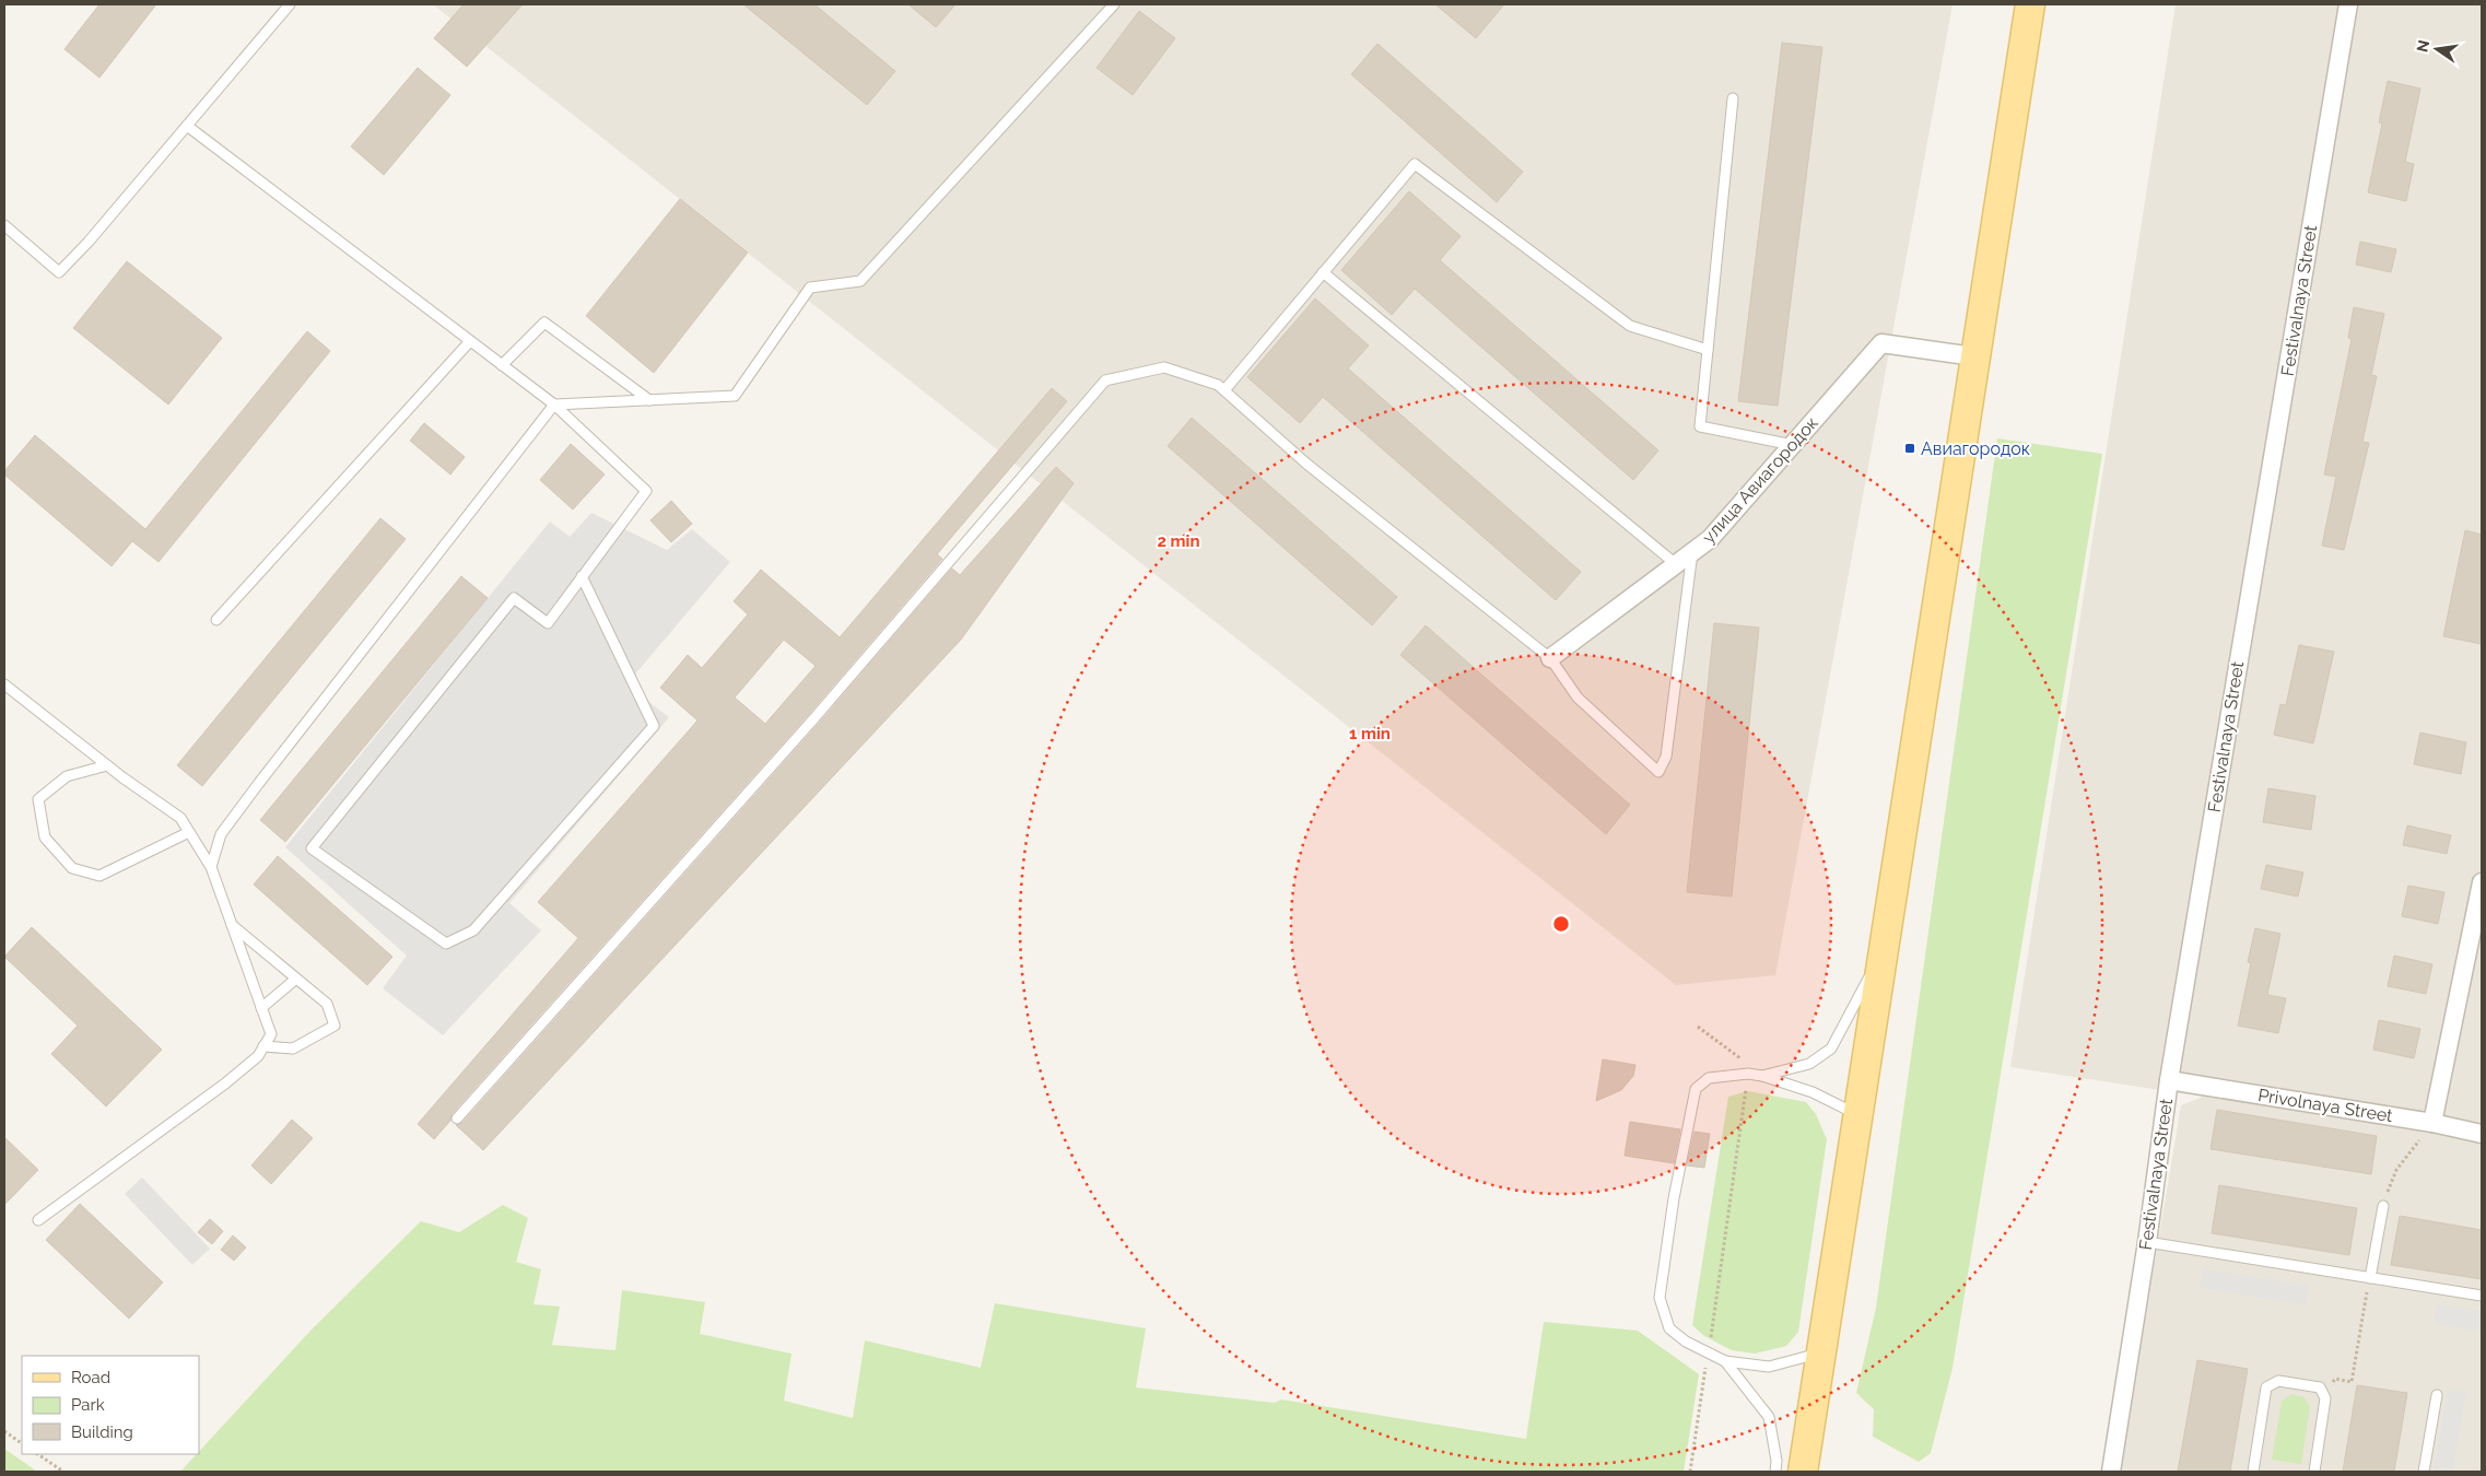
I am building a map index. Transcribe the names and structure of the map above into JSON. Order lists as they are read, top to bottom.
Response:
{
  "streets": {
    "street": ["Festivalnaya Street", "улица Авиагородок", "Privolnaya Street"]
  },
  "crossings": [
    ["Festivalnaya Street", "Privolnaya Street"]
  ],
  "places": {
    "transit": ["Авиагородок"]
  },
  "legend": ["Road", "Park", "Building"],
  "north": "left",
  "rings": ["2 min", "1 min"]
}
